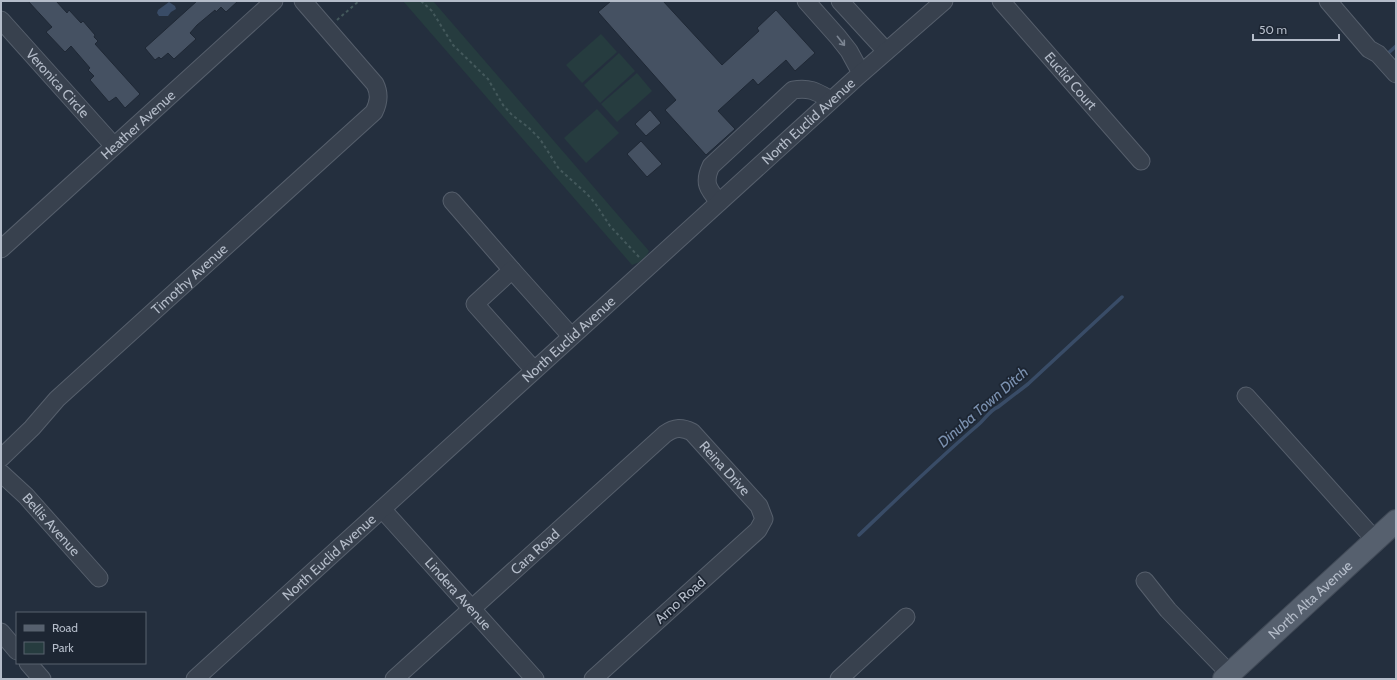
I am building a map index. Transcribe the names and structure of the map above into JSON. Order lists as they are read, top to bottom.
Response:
{
  "streets": {
    "main road": ["North Alta Avenue"],
    "street": [
      "Euclid Court",
      "Veronica Circle",
      "North Euclid Avenue",
      "Heather Avenue",
      "Timothy Avenue",
      "Reina Drive",
      "Bellis Avenue",
      "Cara Road",
      "Lindera Avenue",
      "Arno Road"
    ]
  },
  "crossings": [
    ["Veronica Circle", "Heather Avenue"],
    ["North Euclid Avenue", "Lindera Avenue"],
    ["Reina Drive", "Cara Road"],
    ["Reina Drive", "Arno Road"],
    ["Cara Road", "Lindera Avenue"]
  ],
  "water": ["Dinuba Town Ditch"],
  "legend": ["Road", "Park"],
  "scale_bar": "50 m"
}
